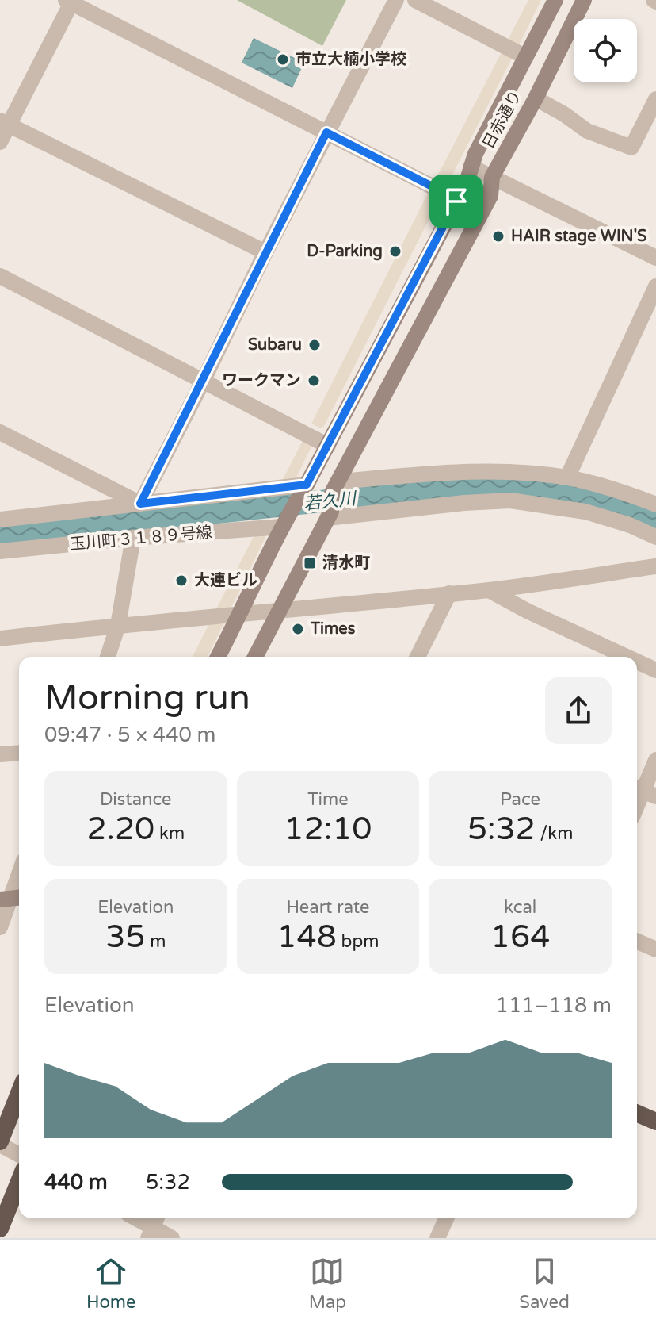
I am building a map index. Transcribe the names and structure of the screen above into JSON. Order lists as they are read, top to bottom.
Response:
{
  "streets": {
    "main road": ["日赤通り"],
    "street": ["玉川町３１８９号線"]
  },
  "crossings": [
    ["日赤通り", "玉川町３１８９号線"]
  ],
  "water": ["若久川"],
  "places": {
    "other": [
      "市立大楠小学校",
      "HAIR stage WIN'S",
      "D-Parking",
      "Subaru",
      "ワークマン",
      "大連ビル",
      "Times"
    ],
    "transit": ["清水町"]
  },
  "page": {
    "heading": ["Morning run", "09:47 · 5 × 440 m"],
    "stats": [
      ["Distance", "2.20 km"],
      ["Time", "12:10"],
      ["Pace", "5:32 /km"],
      ["Elevation", "35 m"],
      ["Heart rate", "148 bpm"],
      ["kcal", "164"]
    ],
    "chart": ["Elevation", "111–118 m"],
    "list": [
      {
        "name": "440 m",
        "note": "5:32"
      }
    ],
    "tabs": ["Home", "Map", "Saved"]
  }
}
